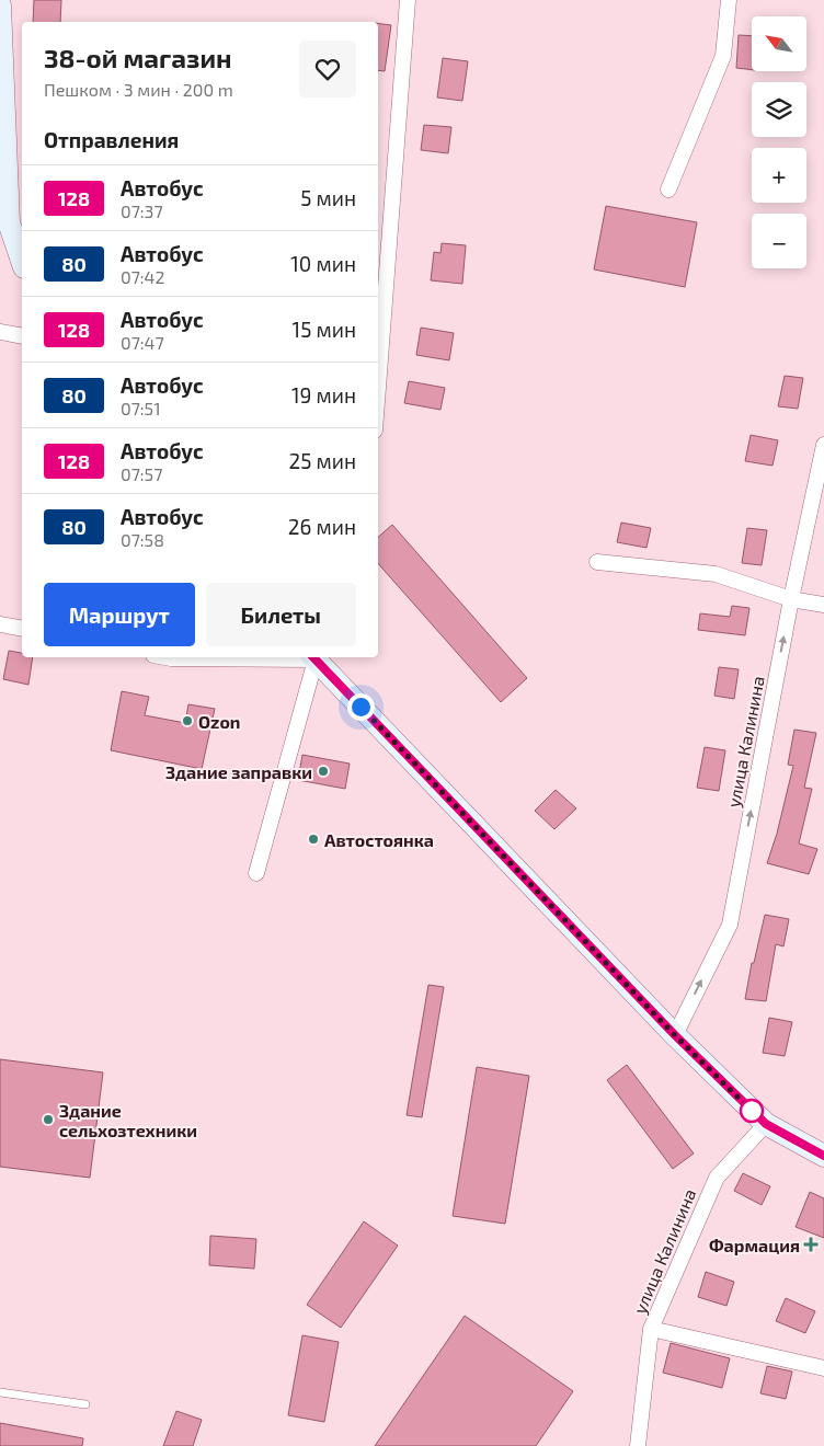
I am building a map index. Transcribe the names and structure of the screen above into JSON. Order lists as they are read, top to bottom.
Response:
{
  "streets": {
    "street": ["улица Калинина"]
  },
  "one_way": ["улица Калинина"],
  "places": {
    "other": [
      "Ozon",
      "Здание заправки",
      "Автостоянка",
      "Здание сельхозтехники"
    ],
    "health": ["Фармация"]
  },
  "lines": ["bus line 128"],
  "north": "top left",
  "page": {
    "map_buttons": ["+", "−"],
    "heading": [
      ["38-ой магазин", "Пешком · 3 мин · 200 m"],
      "Отправления"
    ],
    "list": [
      {
        "mark": "128",
        "name": "Автобус",
        "note": "07:37",
        "value": "5 мин"
      },
      {
        "mark": "80",
        "name": "Автобус",
        "note": "07:42",
        "value": "10 мин"
      },
      {
        "mark": "128",
        "name": "Автобус",
        "note": "07:47",
        "value": "15 мин"
      },
      {
        "mark": "80",
        "name": "Автобус",
        "note": "07:51",
        "value": "19 мин"
      },
      {
        "mark": "128",
        "name": "Автобус",
        "note": "07:57",
        "value": "25 мин"
      },
      {
        "mark": "80",
        "name": "Автобус",
        "note": "07:58",
        "value": "26 мин"
      }
    ],
    "buttons": ["Маршрут", "Билеты"]
  }
}
